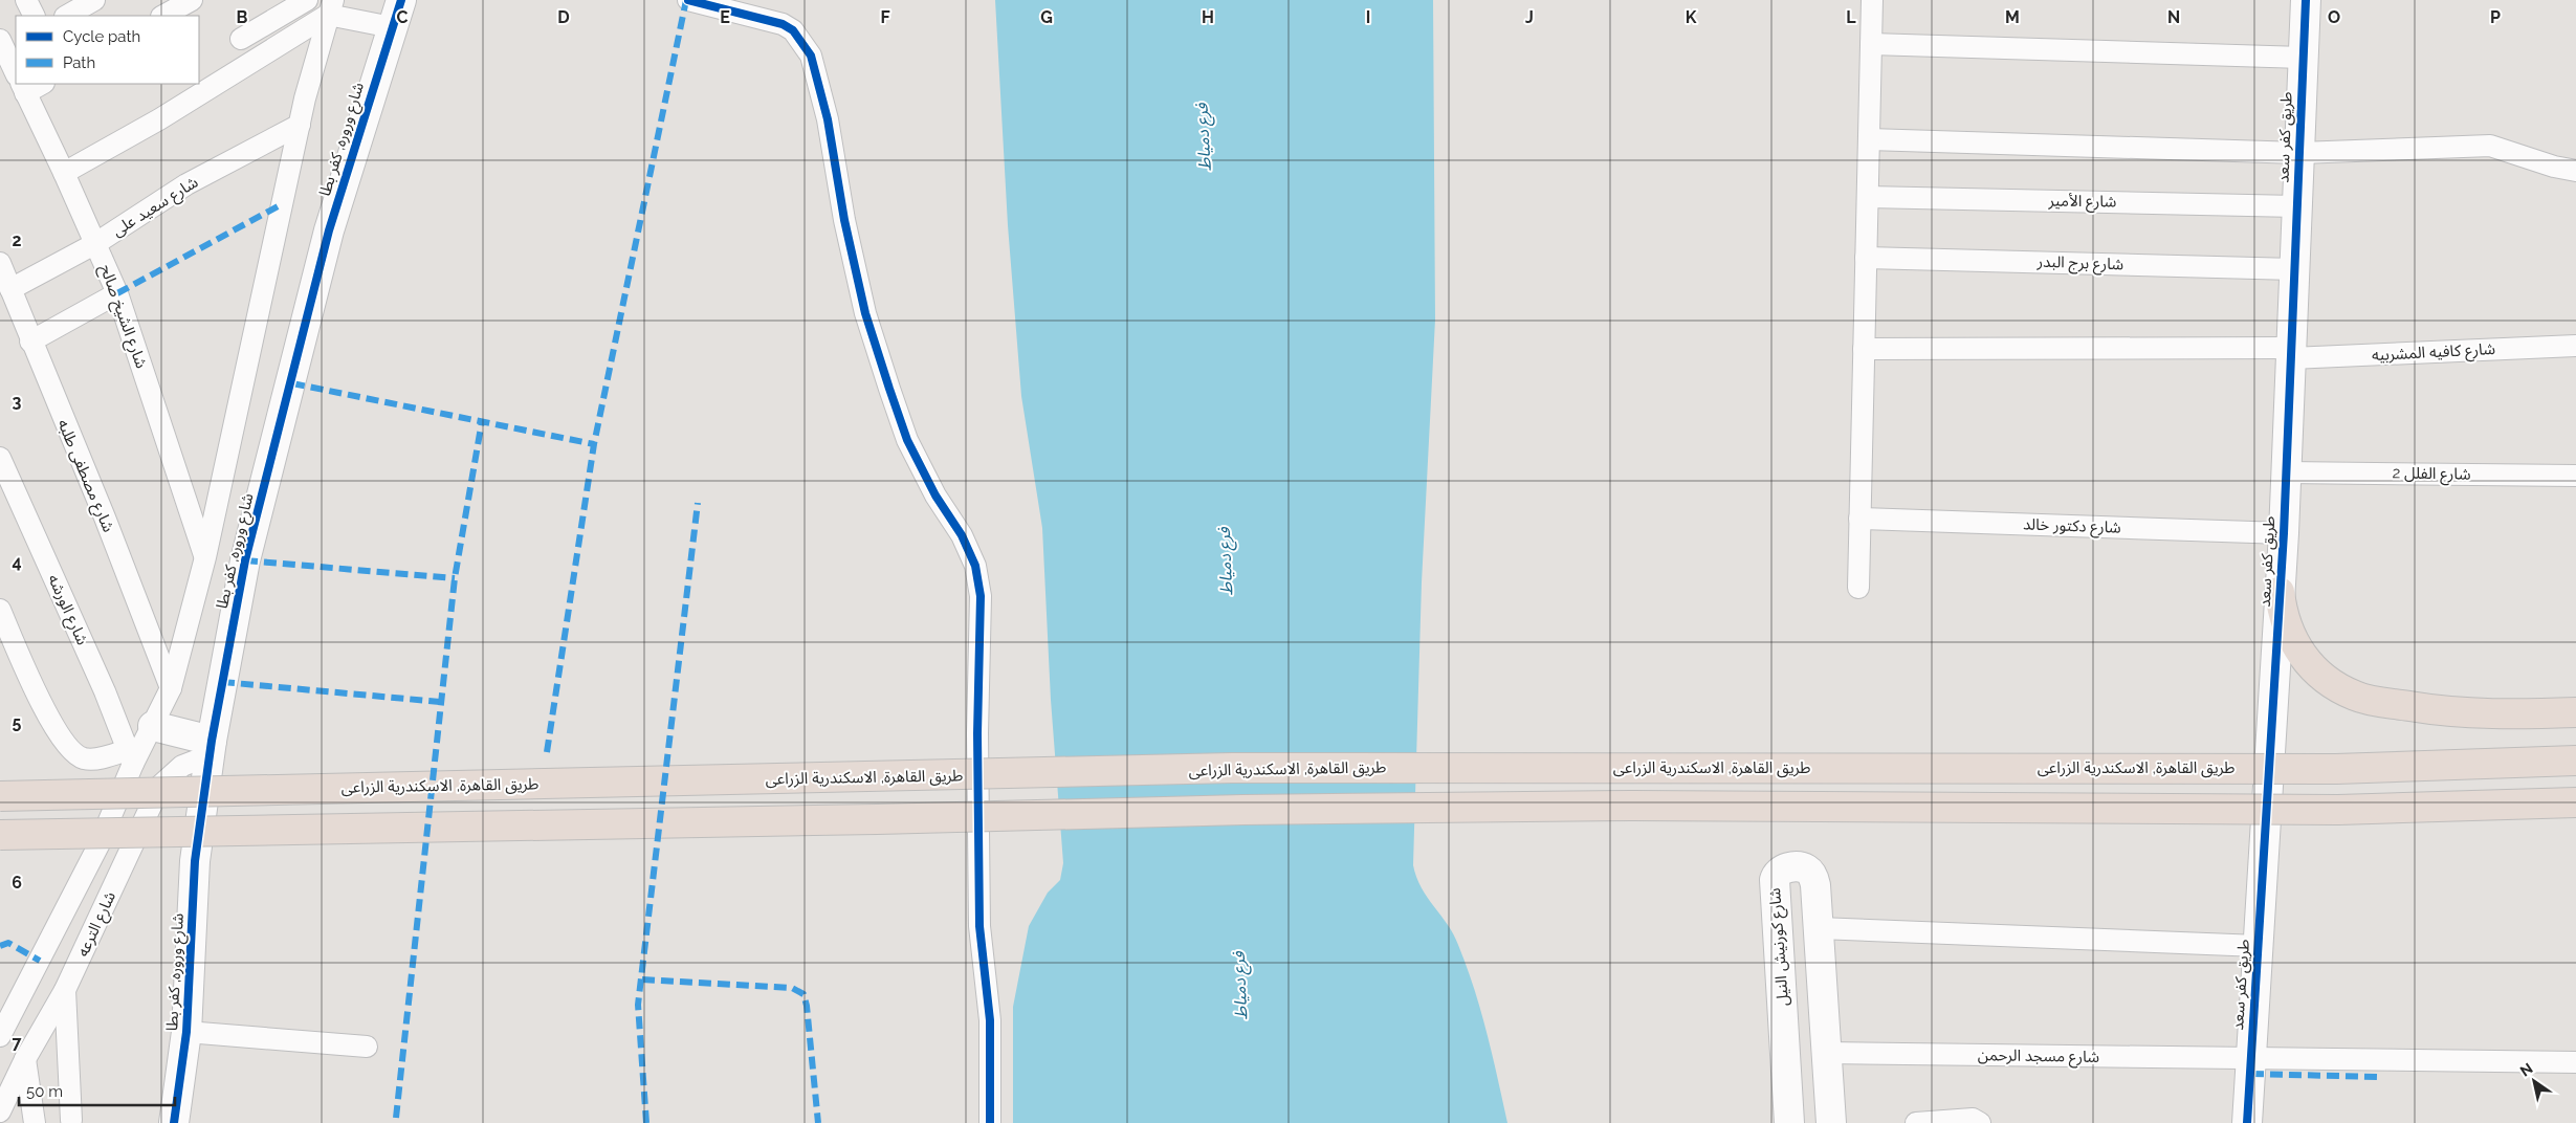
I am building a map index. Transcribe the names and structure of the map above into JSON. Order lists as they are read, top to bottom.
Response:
{
  "streets": {
    "highway": ["طريق القاهرة, الاسكندرية الزراعى"],
    "street": [
      "طريق كفر سعد",
      "شارع وروره, كفر بطا",
      "شارع الأمير",
      "شارع سعيد على",
      "شارع برج البدر",
      "شارع الشيخ صالح",
      "شارع كافيه المشربيه",
      "شارع الفلل 2",
      "شارع مصطفى طلبه",
      "شارع دكتور خالد",
      "شارع الورشه",
      "شارع الترعه",
      "شارع كورنيش النيل",
      "شارع مسجد الرحمن"
    ]
  },
  "crossings": [
    ["طريق كفر سعد", "شارع الأمير"],
    ["طريق كفر سعد", "شارع برج البدر"],
    ["طريق كفر سعد", "شارع كافيه المشربيه"],
    ["طريق كفر سعد", "شارع الفلل 2"],
    ["طريق كفر سعد", "شارع دكتور خالد"],
    ["طريق كفر سعد", "شارع مسجد الرحمن"],
    ["شارع وروره, كفر بطا", "شارع الترعه"],
    ["شارع سعيد على", "شارع الشيخ صالح"],
    ["شارع سعيد على", "شارع مصطفى طلبه"],
    ["شارع سعيد على", "شارع الترعه"],
    ["شارع الشيخ صالح", "شارع الترعه"],
    ["شارع مصطفى طلبه", "شارع الترعه"],
    ["شارع الورشه", "شارع الترعه"],
    ["شارع كورنيش النيل", "شارع مسجد الرحمن"]
  ],
  "water": ["فرع دمياط"],
  "legend": ["Cycle path", "Path"],
  "scale_bar": "50 m",
  "north": "top left",
  "grid": {
    "columns": [
      "B",
      "C",
      "D",
      "E",
      "F",
      "G",
      "H",
      "I",
      "J",
      "K",
      "L",
      "M",
      "N",
      "O",
      "P"
    ],
    "rows": [
      "2",
      "3",
      "4",
      "5",
      "6",
      "7"
    ]
  }
}
